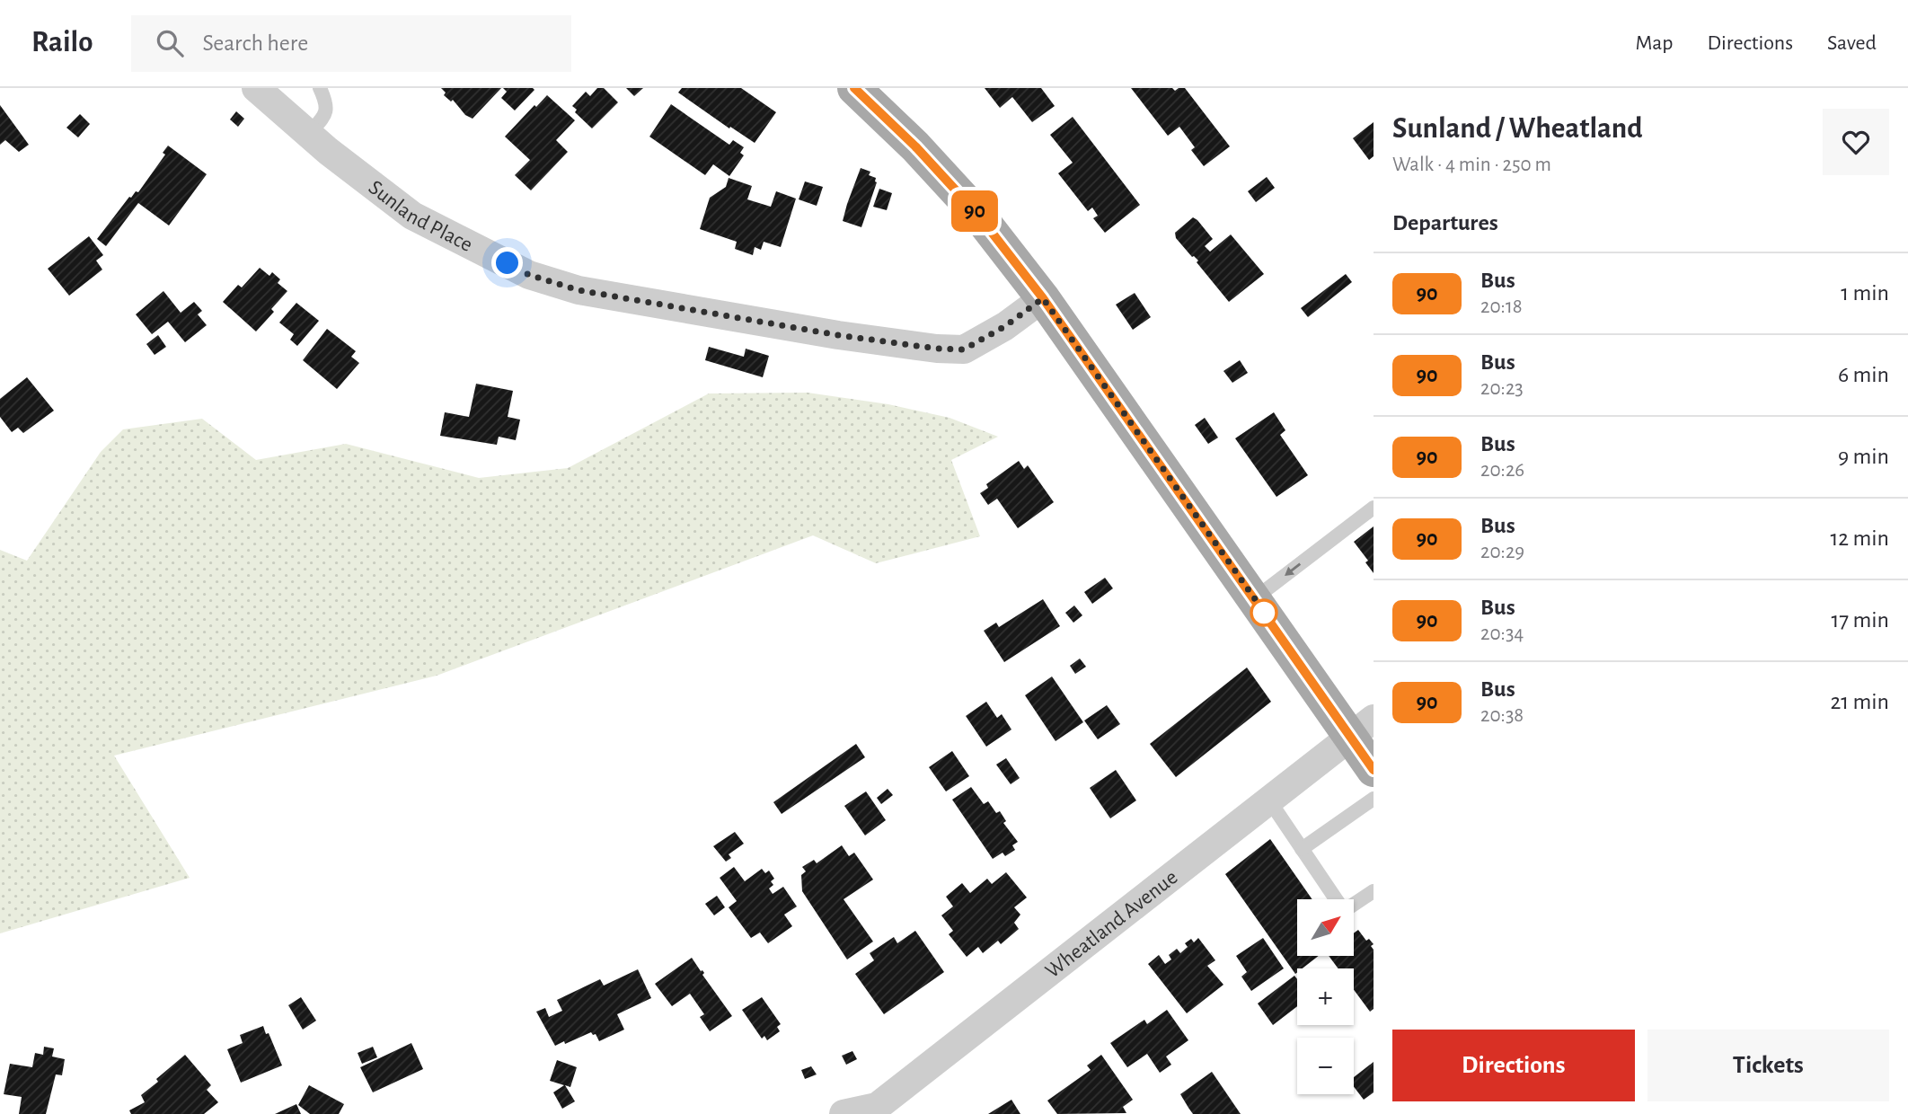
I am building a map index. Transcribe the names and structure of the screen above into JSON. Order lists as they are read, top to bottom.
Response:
{
  "streets": {
    "street": ["Sunland Place", "Wheatland Avenue"]
  },
  "lines": ["bus line 90"],
  "north": "top right",
  "page": {
    "header": "Railo",
    "search": "Search here",
    "nav": ["Map", "Directions", "Saved"],
    "on_map": "90",
    "heading": [
      ["Sunland / Wheatland", "Walk · 4 min · 250 m"],
      "Departures"
    ],
    "list": [
      {
        "mark": "90",
        "name": "Bus",
        "note": "20:18",
        "value": "1 min"
      },
      {
        "mark": "90",
        "name": "Bus",
        "note": "20:23",
        "value": "6 min"
      },
      {
        "mark": "90",
        "name": "Bus",
        "note": "20:26",
        "value": "9 min"
      },
      {
        "mark": "90",
        "name": "Bus",
        "note": "20:29",
        "value": "12 min"
      },
      {
        "mark": "90",
        "name": "Bus",
        "note": "20:34",
        "value": "17 min"
      },
      {
        "mark": "90",
        "name": "Bus",
        "note": "20:38",
        "value": "21 min"
      }
    ],
    "map_buttons": ["+", "−"],
    "buttons": ["Directions", "Tickets"]
  }
}
